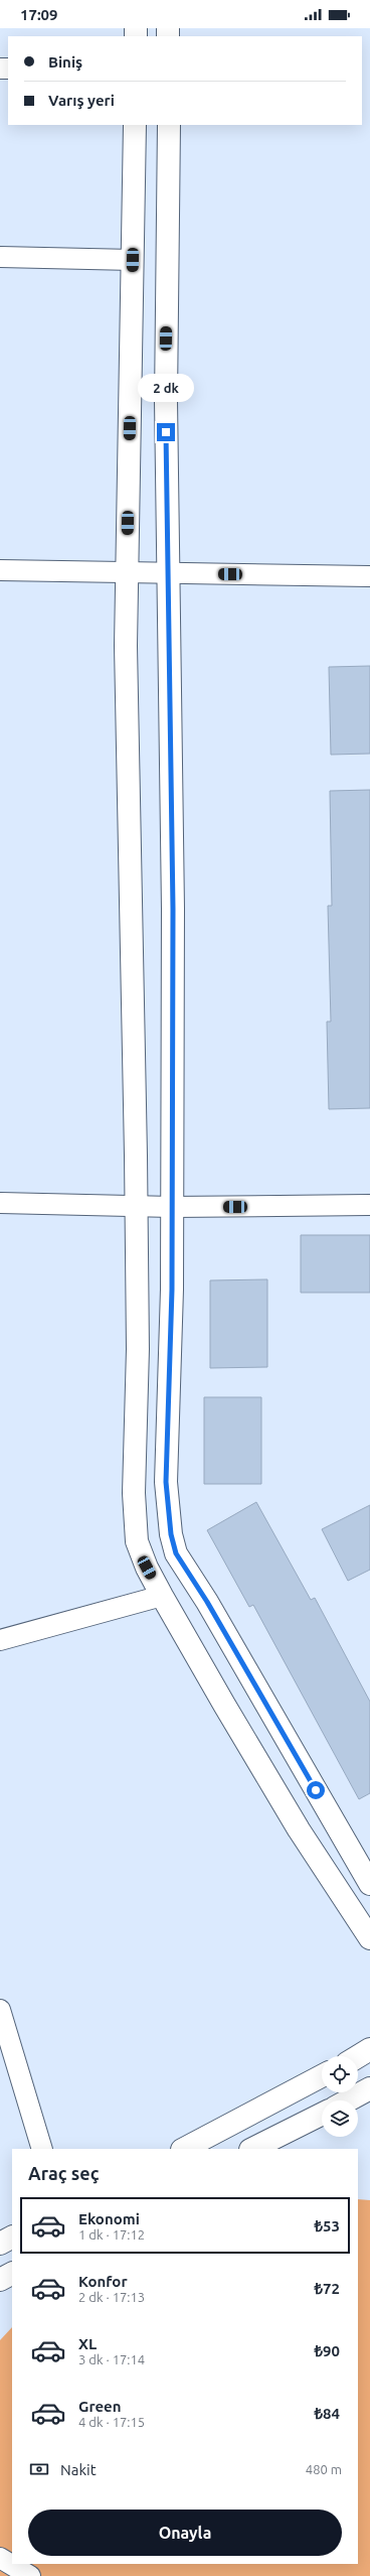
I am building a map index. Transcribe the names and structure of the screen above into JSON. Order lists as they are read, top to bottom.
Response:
{
  "page": {
    "status": "17:09",
    "banner": ["Biniş", "Varış yeri"],
    "bubble": "2 dk",
    "heading": "Araç seç",
    "list": [
      {
        "name": "Ekonomi",
        "note": "1 dk · 17:12",
        "value": "₺53"
      },
      {
        "name": "Konfor",
        "note": "2 dk · 17:13",
        "value": "₺72"
      },
      {
        "name": "XL",
        "note": "3 dk · 17:14",
        "value": "₺90"
      },
      {
        "name": "Green",
        "note": "4 dk · 17:15",
        "value": "₺84"
      }
    ],
    "pay": ["Nakit", "480 m"],
    "buttons": "Onayla"
  }
}
